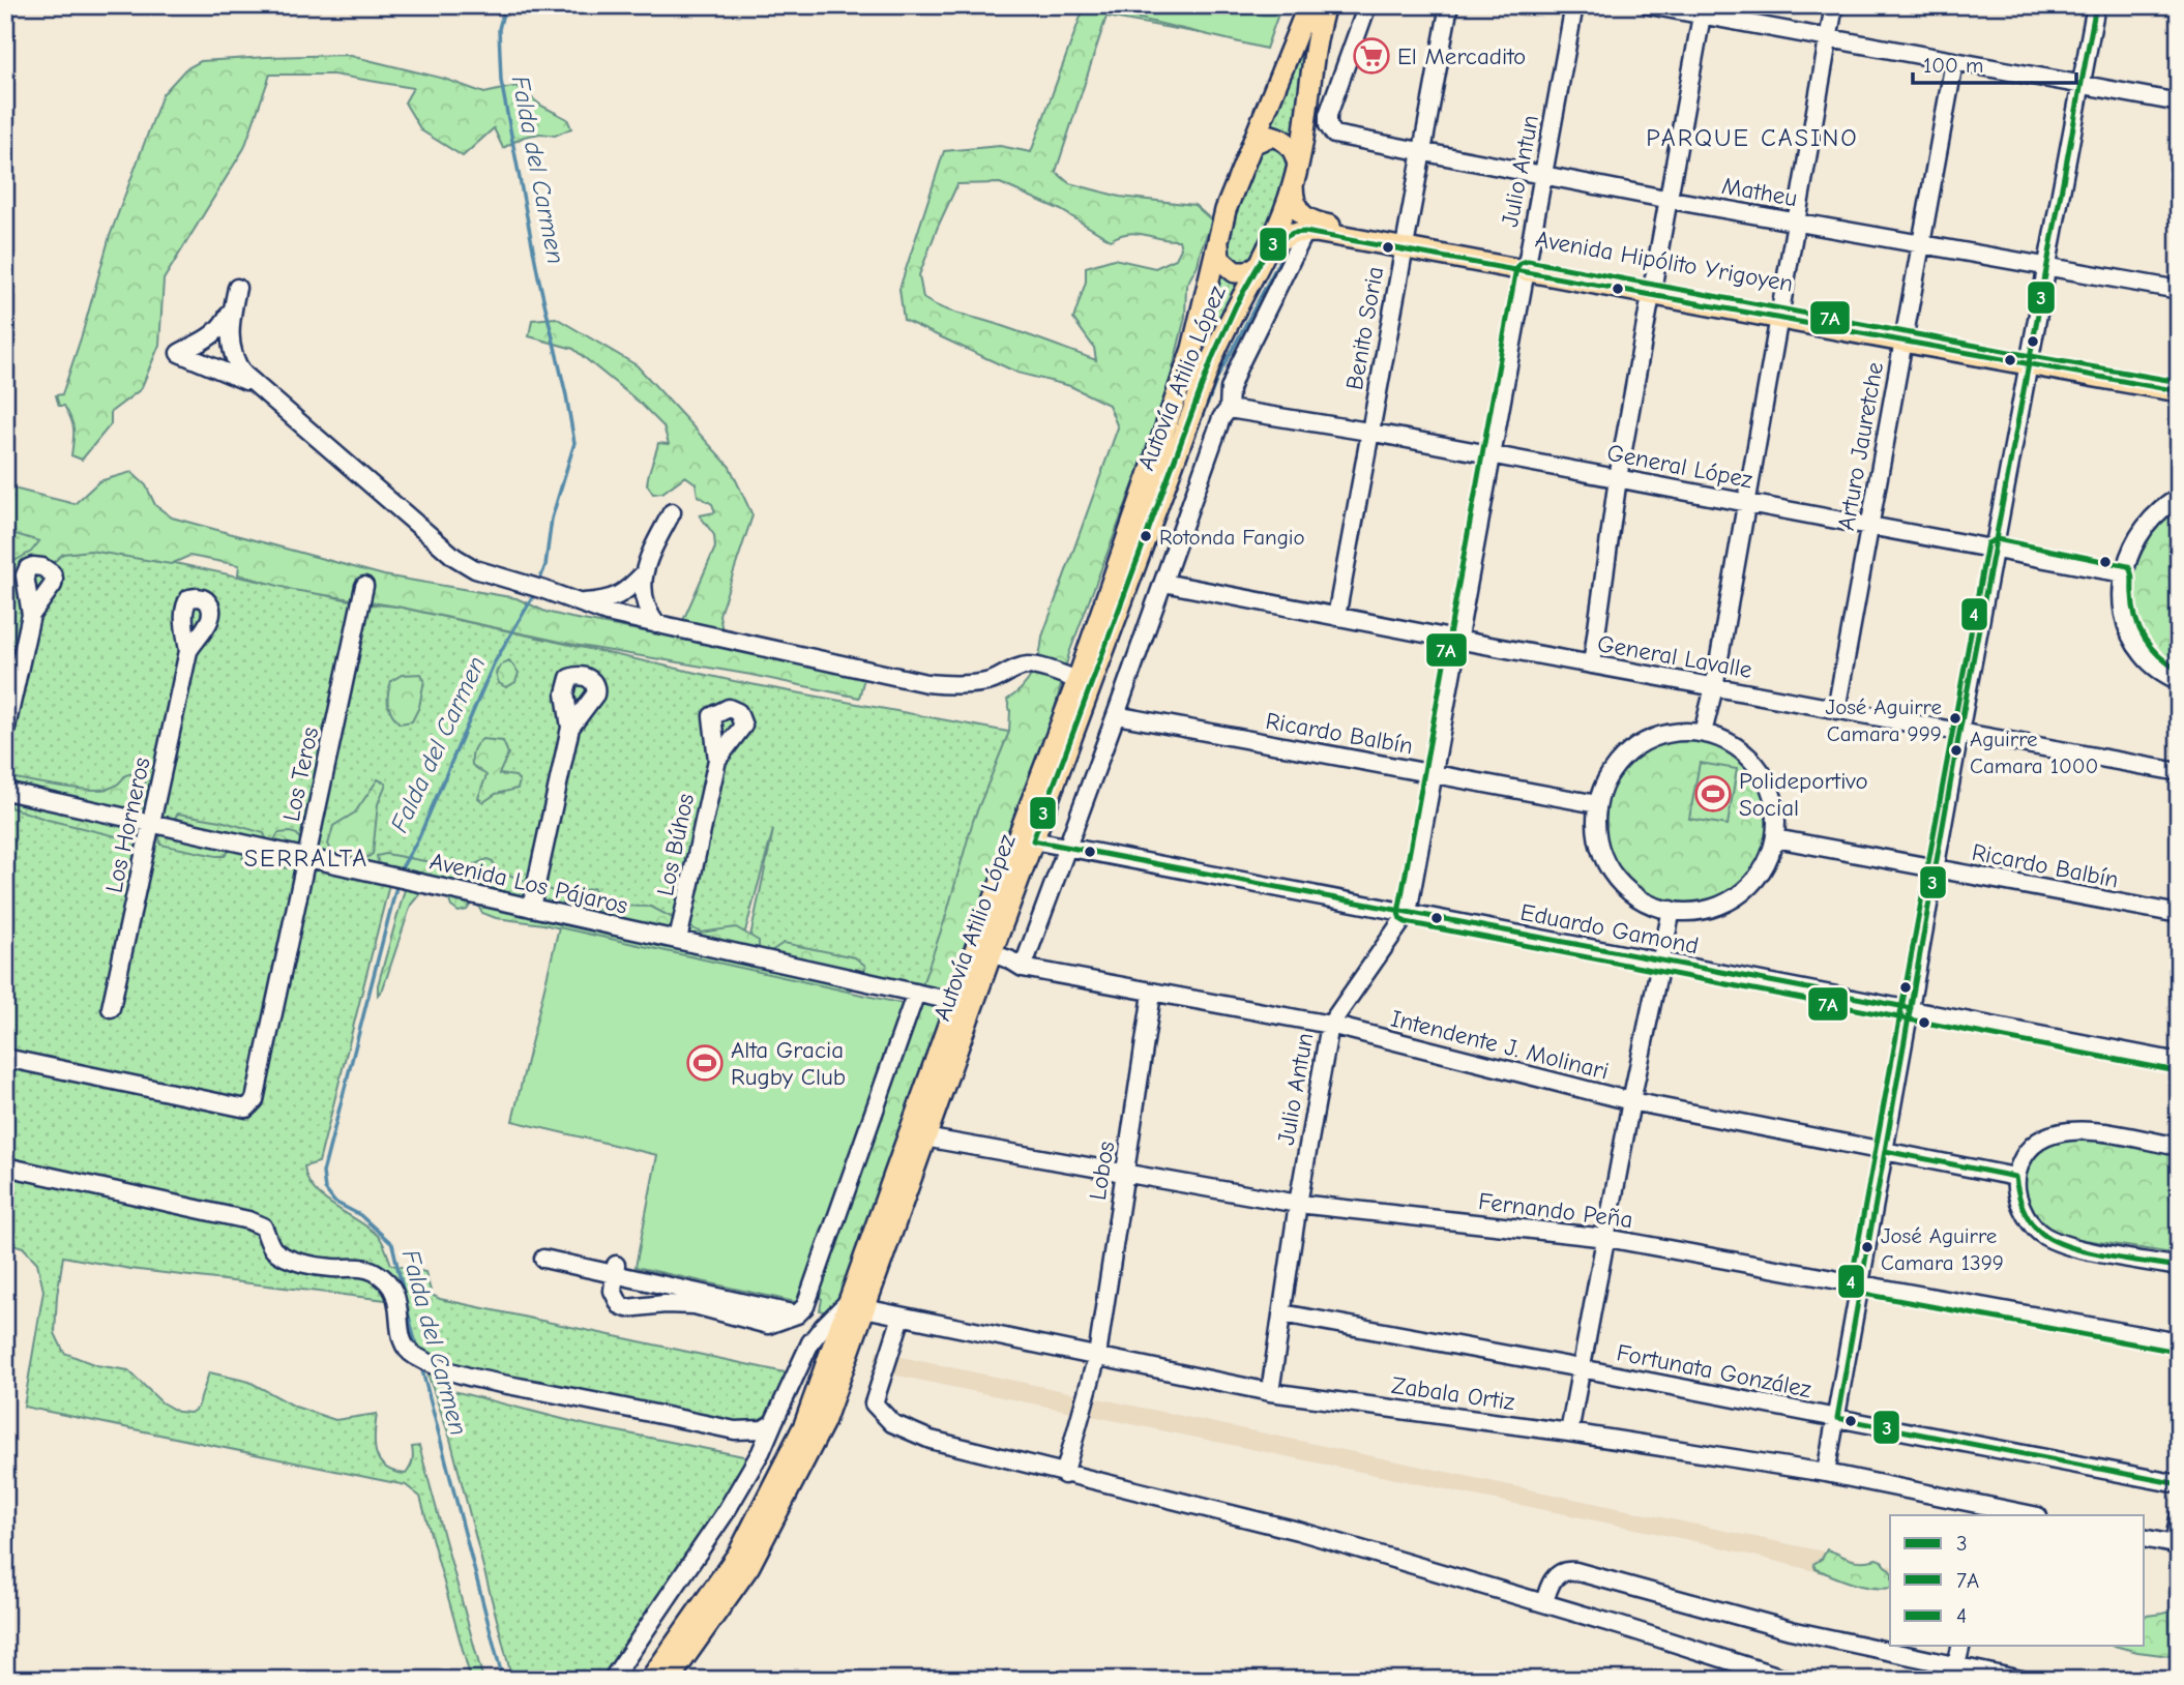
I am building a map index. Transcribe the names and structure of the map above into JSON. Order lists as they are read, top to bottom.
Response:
{
  "streets": {
    "main road": ["Avenida Hipólito Yrigoyen", "Autovía Atilio López"],
    "street": [
      "Julio Antun",
      "Matheu",
      "Benito Soria",
      "Arturo Jauretche",
      "General López",
      "General Lavalle",
      "Ricardo Balbín",
      "Los Teros",
      "Los Horneros",
      "Los Búhos",
      "Avenida Los Pájaros",
      "Eduardo Gamond",
      "Intendente J. Molinari",
      "Lobos",
      "Fernando Peña",
      "Fortunata González",
      "Zabala Ortiz"
    ]
  },
  "crossings": [
    ["Julio Antun", "Matheu"],
    ["Julio Antun", "Avenida Hipólito Yrigoyen"],
    ["Julio Antun", "General López"],
    ["Julio Antun", "General Lavalle"],
    ["Julio Antun", "Ricardo Balbín"],
    ["Julio Antun", "Eduardo Gamond"],
    ["Julio Antun", "Intendente J. Molinari"],
    ["Julio Antun", "Fernando Peña"],
    ["Julio Antun", "Fortunata González"],
    ["Julio Antun", "Zabala Ortiz"],
    ["Matheu", "Benito Soria"],
    ["Matheu", "Arturo Jauretche"],
    ["Avenida Hipólito Yrigoyen", "Benito Soria"],
    ["Avenida Hipólito Yrigoyen", "Autovía Atilio López"],
    ["Avenida Hipólito Yrigoyen", "Arturo Jauretche"],
    ["Benito Soria", "General López"],
    ["Benito Soria", "General Lavalle"],
    ["Autovía Atilio López", "Avenida Los Pájaros"],
    ["Autovía Atilio López", "Eduardo Gamond"],
    ["Autovía Atilio López", "Intendente J. Molinari"],
    ["Autovía Atilio López", "Fernando Peña"],
    ["Autovía Atilio López", "Zabala Ortiz"],
    ["Arturo Jauretche", "General López"],
    ["Arturo Jauretche", "General Lavalle"],
    ["Los Teros", "Avenida Los Pájaros"],
    ["Los Horneros", "Avenida Los Pájaros"],
    ["Los Búhos", "Avenida Los Pájaros"],
    ["Intendente J. Molinari", "Lobos"],
    ["Lobos", "Fernando Peña"],
    ["Lobos", "Zabala Ortiz"]
  ],
  "districts": ["PARQUE CASINO", "SERRALTA"],
  "water": ["Falda del Carmen"],
  "places": {
    "supermarket": ["El Mercadito"],
    "other": [
      "Rotonda Fangio",
      "José Aguirre Camara 999",
      "Aguirre Camara 1000",
      "José Aguirre Camara 1399"
    ],
    "sports": ["Polideportivo Social", "Alta Gracia Rugby Club"]
  },
  "lines": ["transit line 3", "transit line 7A", "transit line 4"],
  "legend": ["3", "7A", "4"],
  "scale_bar": "100 m"
}
